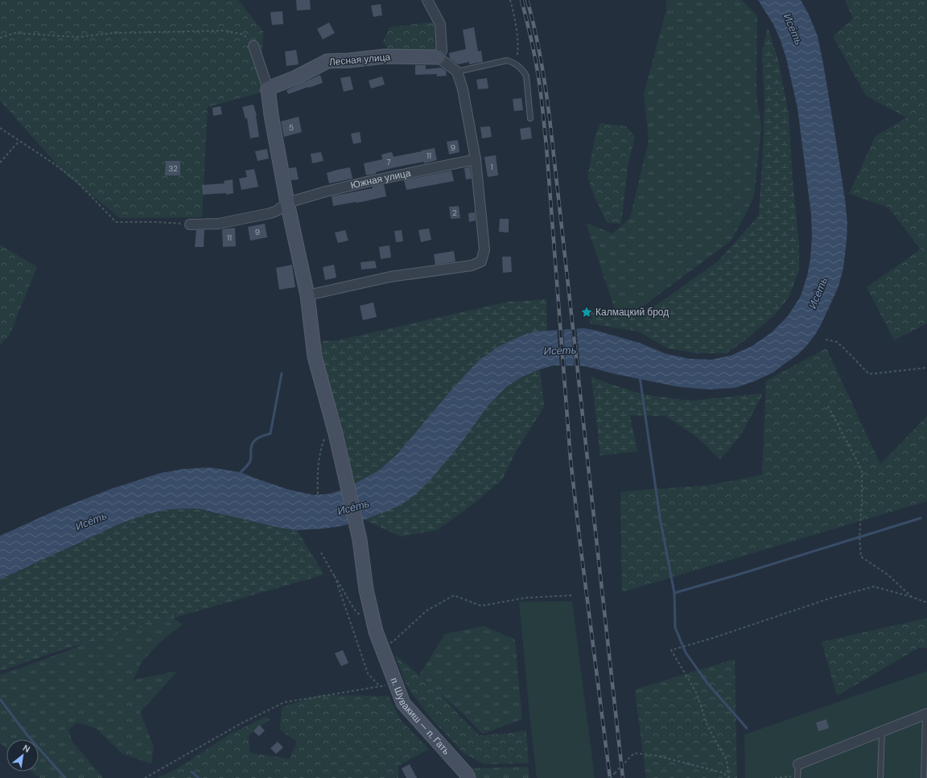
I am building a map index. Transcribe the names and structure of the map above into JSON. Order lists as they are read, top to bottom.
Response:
{
  "streets": {
    "street": ["Лесная улица", "Южная улица", "п. Шувакиш — п. Гать"]
  },
  "crossings": [
    ["Лесная улица", "п. Шувакиш — п. Гать"],
    ["Южная улица", "п. Шувакиш — п. Гать"]
  ],
  "water": ["Исе́ть"],
  "places": {
    "place": ["Калмацкий брод"]
  },
  "house_numbers": [
    "5",
    "9",
    "11",
    "7",
    "1",
    "32",
    "2",
    "9",
    "11"
  ],
  "north": "top right"
}
